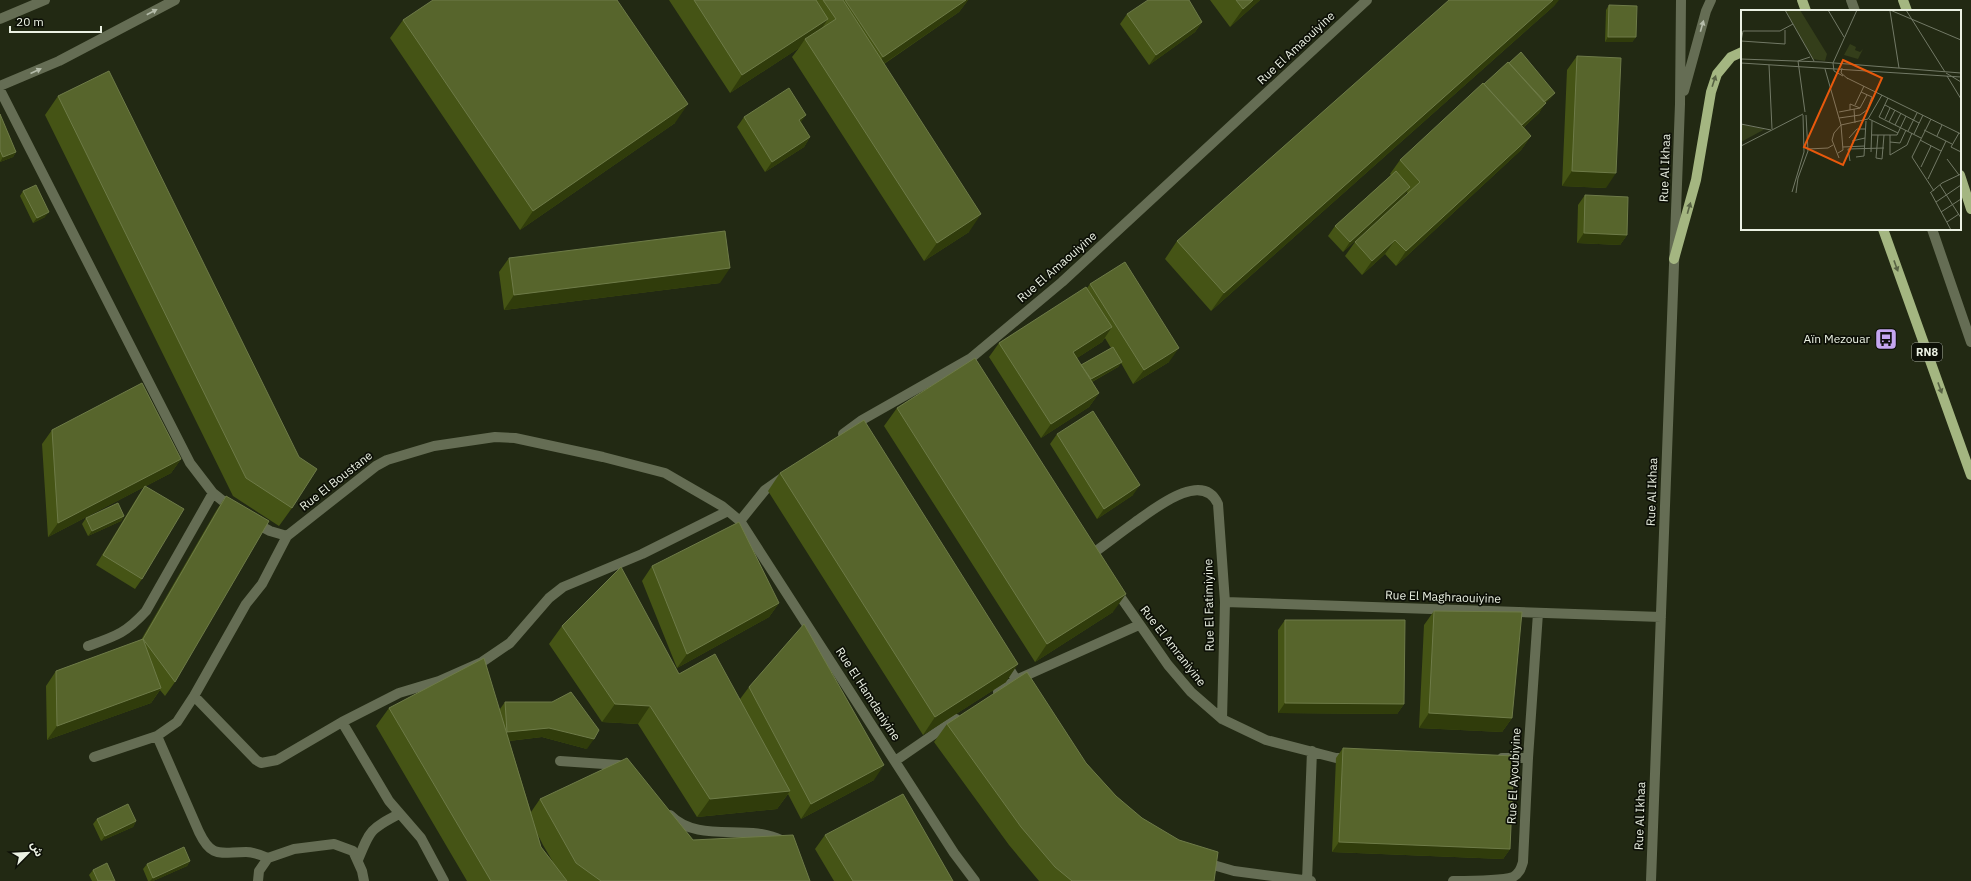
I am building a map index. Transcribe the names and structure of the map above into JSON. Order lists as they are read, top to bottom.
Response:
{
  "streets": {
    "main road": ["RN8"],
    "street": [
      "Rue El Amaouiyine",
      "Rue Al Ikhaa",
      "Rue El Boustane",
      "Rue El Maghraouiyine",
      "Rue El Fatimiyine",
      "Rue El Amraniyine",
      "Rue El Hamdaniyine",
      "Rue El Ayoubiyine"
    ]
  },
  "crossings": [
    ["Rue Al Ikhaa", "Rue El Maghraouiyine"],
    ["Rue El Boustane", "Rue El Hamdaniyine"],
    ["Rue El Maghraouiyine", "Rue El Fatimiyine"],
    ["Rue El Maghraouiyine", "Rue El Ayoubiyine"],
    ["Rue El Fatimiyine", "Rue El Amraniyine"]
  ],
  "places": {
    "bus stop": ["Aïn Mezouar"]
  },
  "scale_bar": "20 m",
  "north": "top right"
}
